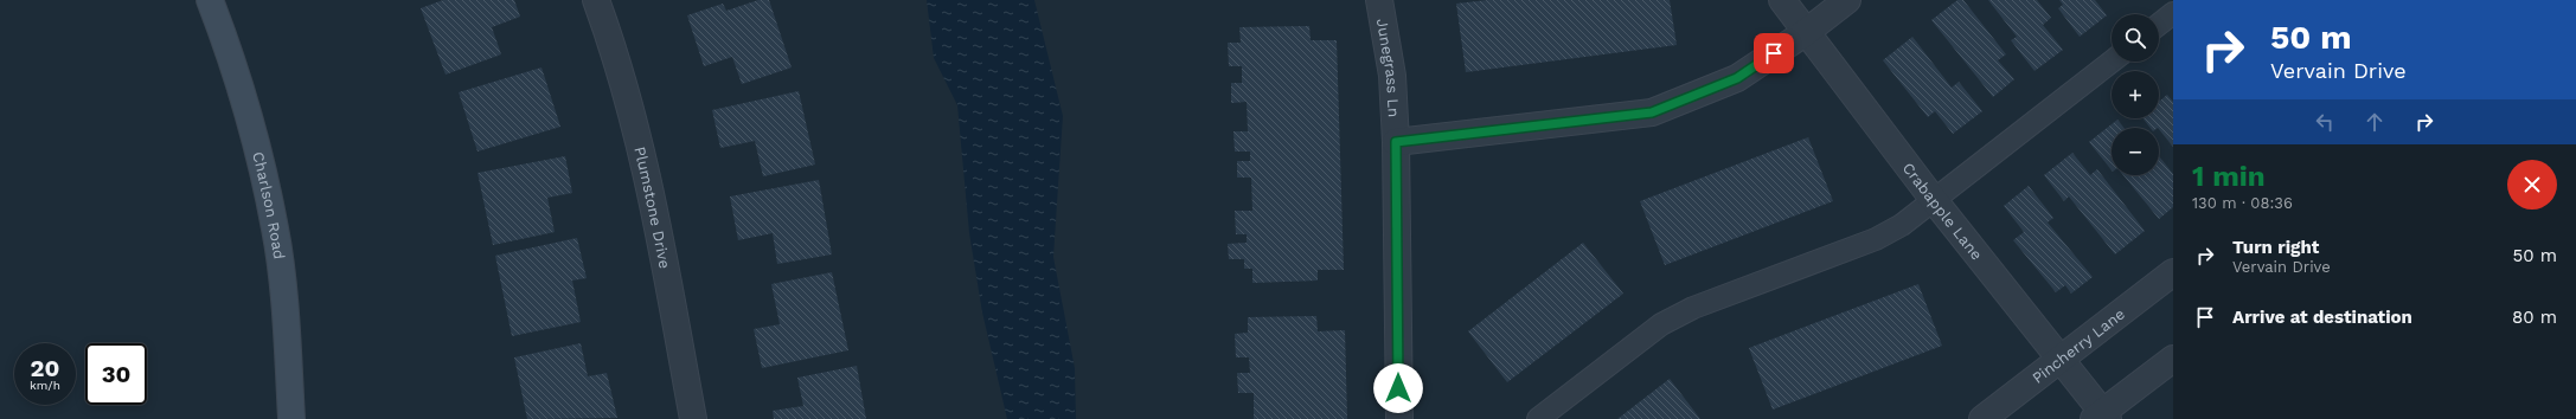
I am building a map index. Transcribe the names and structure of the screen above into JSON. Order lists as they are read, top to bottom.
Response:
{
  "streets": {
    "street": [
      "Junegrass Ln",
      "Charlson Road",
      "Plumstone Drive",
      "Crabapple Lane",
      "Pincherry Lane"
    ]
  },
  "crossings": [
    ["Crabapple Lane", "Pincherry Lane"]
  ],
  "page": {
    "turn": ["50 m", "Vervain Drive"],
    "map_buttons": ["+", "−"],
    "heading": ["1 min", "130 m · 08:36"],
    "list": [
      {
        "name": "Turn right",
        "note": "Vervain Drive",
        "value": "50 m"
      },
      {
        "name": "Arrive at destination",
        "value": "80 m"
      }
    ],
    "speed": "20 km/h",
    "limit": "30"
  }
}
